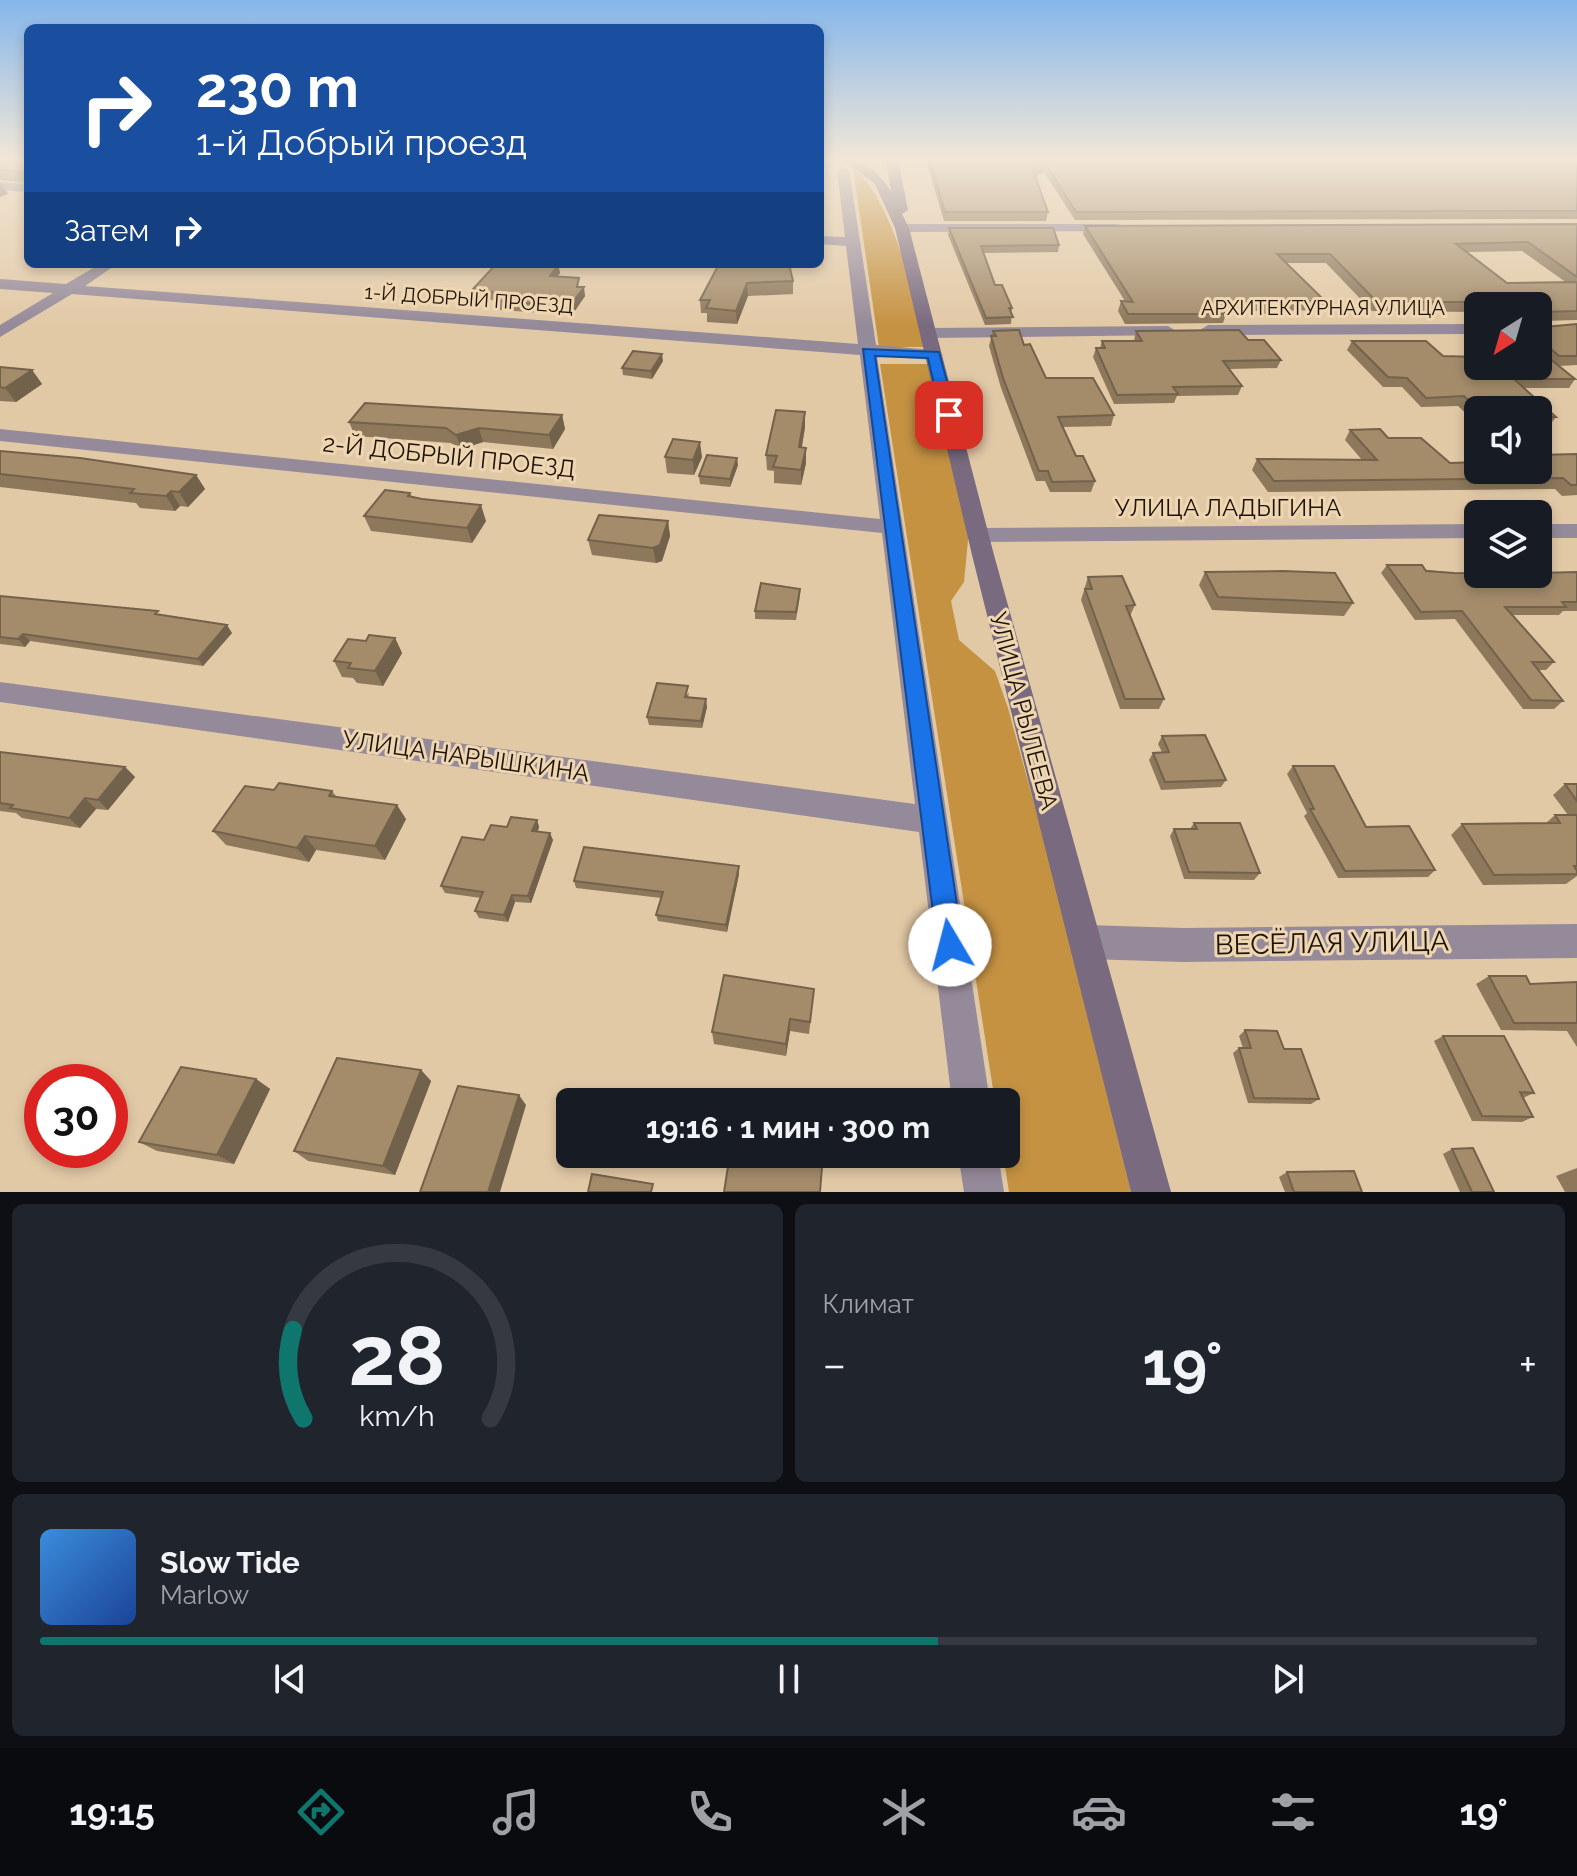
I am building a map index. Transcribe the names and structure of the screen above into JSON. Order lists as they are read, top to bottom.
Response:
{
  "streets": {
    "street": [
      "1-Й ДОБРЫЙ ПРОЕЗД",
      "АРХИТЕКТУРНАЯ УЛИЦА",
      "2-Й ДОБРЫЙ ПРОЕЗД",
      "УЛИЦА ЛАДЫГИНА",
      "УЛИЦА РЫЛЕЕВА",
      "УЛИЦА НАРЫШКИНА",
      "ВЕСЁЛАЯ УЛИЦА"
    ]
  },
  "crossings": [
    ["1-Й ДОБРЫЙ ПРОЕЗД", "АРХИТЕКТУРНАЯ УЛИЦА"],
    ["1-Й ДОБРЫЙ ПРОЕЗД", "УЛИЦА РЫЛЕЕВА"],
    ["АРХИТЕКТУРНАЯ УЛИЦА", "УЛИЦА РЫЛЕЕВА"],
    ["УЛИЦА ЛАДЫГИНА", "УЛИЦА РЫЛЕЕВА"],
    ["УЛИЦА РЫЛЕЕВА", "ВЕСЁЛАЯ УЛИЦА"]
  ],
  "north": "bottom left",
  "page": {
    "turn": ["230 m", "1-й Добрый проезд"],
    "then": "Затем",
    "limit": "30",
    "trip": "19:16 · 1 мин · 300 m",
    "tile": "Климат",
    "heat": ["−", "19°", "+"],
    "song": ["Slow Tide", "Marlow"],
    "tabs": ["19:15", "19°"],
    "gauge": ["28", "km/h"]
  }
}
